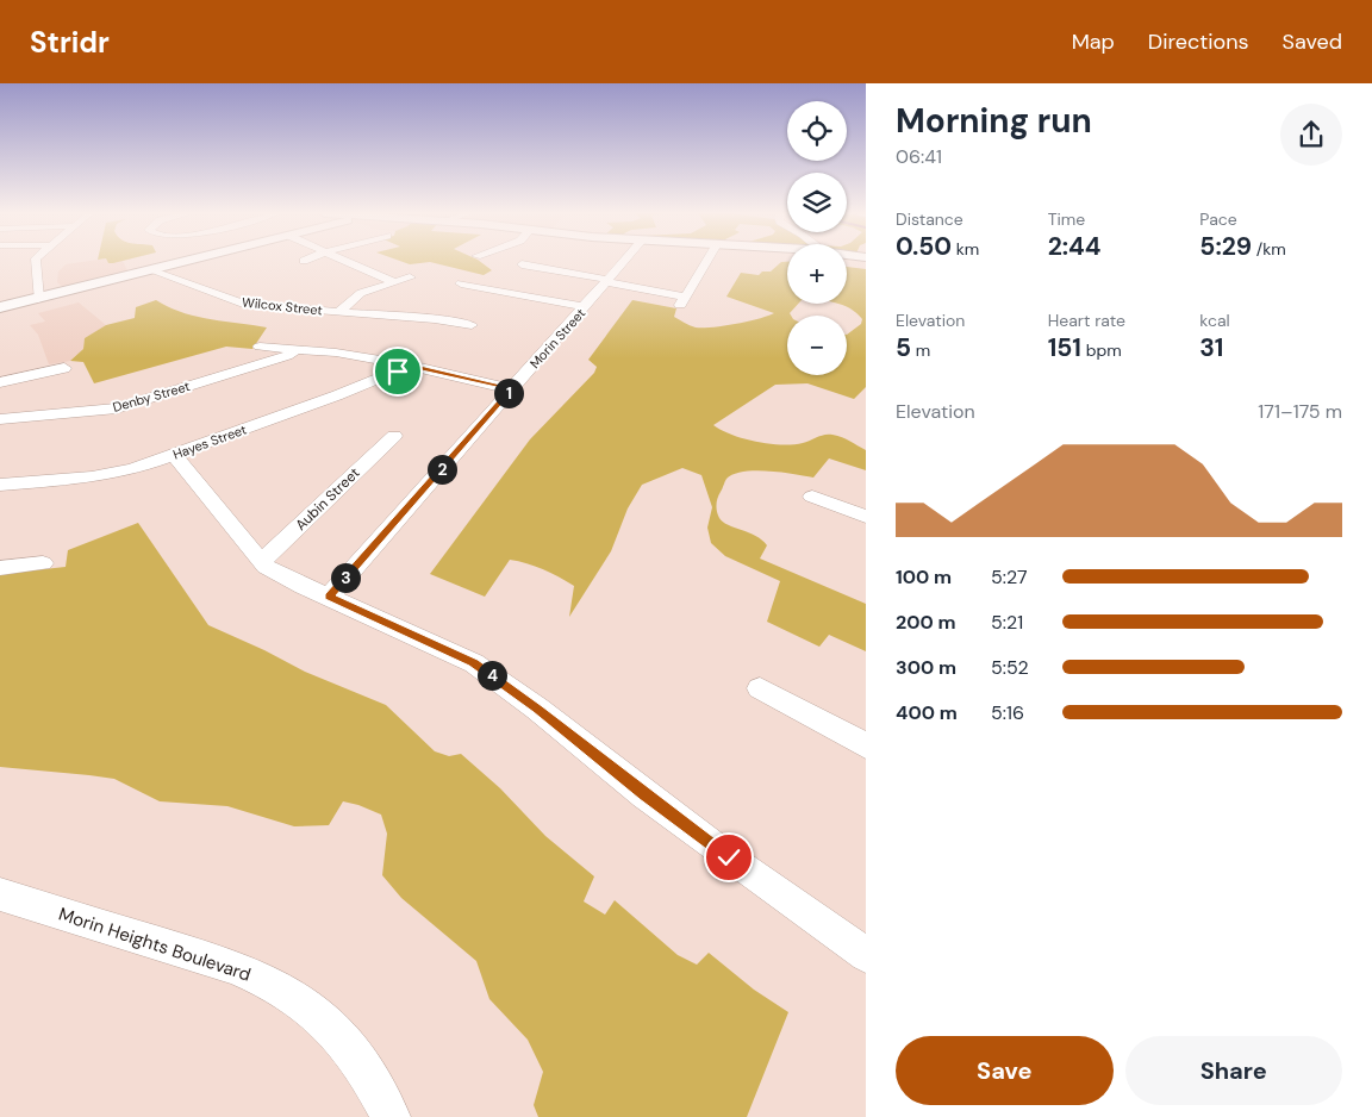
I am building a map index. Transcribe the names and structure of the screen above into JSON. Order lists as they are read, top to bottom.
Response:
{
  "streets": {
    "street": [
      "Wilcox Street",
      "Morin Street",
      "Denby Street",
      "Hayes Street",
      "Aubin Street",
      "Morin Heights Boulevard"
    ]
  },
  "page": {
    "header": "Stridr",
    "nav": ["Map", "Directions", "Saved"],
    "heading": ["Morning run", "06:41"],
    "map_buttons": ["+", "−"],
    "stats": [
      ["Distance", "0.50 km"],
      ["Time", "2:44"],
      ["Pace", "5:29 /km"],
      ["Elevation", "5 m"],
      ["Heart rate", "151 bpm"],
      ["kcal", "31"]
    ],
    "pins": [
      "1",
      "2",
      "3",
      "4"
    ],
    "chart": ["Elevation", "171–175 m"],
    "list": [
      {
        "name": "100 m",
        "note": "5:27"
      },
      {
        "name": "200 m",
        "note": "5:21"
      },
      {
        "name": "300 m",
        "note": "5:52"
      },
      {
        "name": "400 m",
        "note": "5:16"
      }
    ],
    "buttons": ["Save", "Share"]
  }
}
